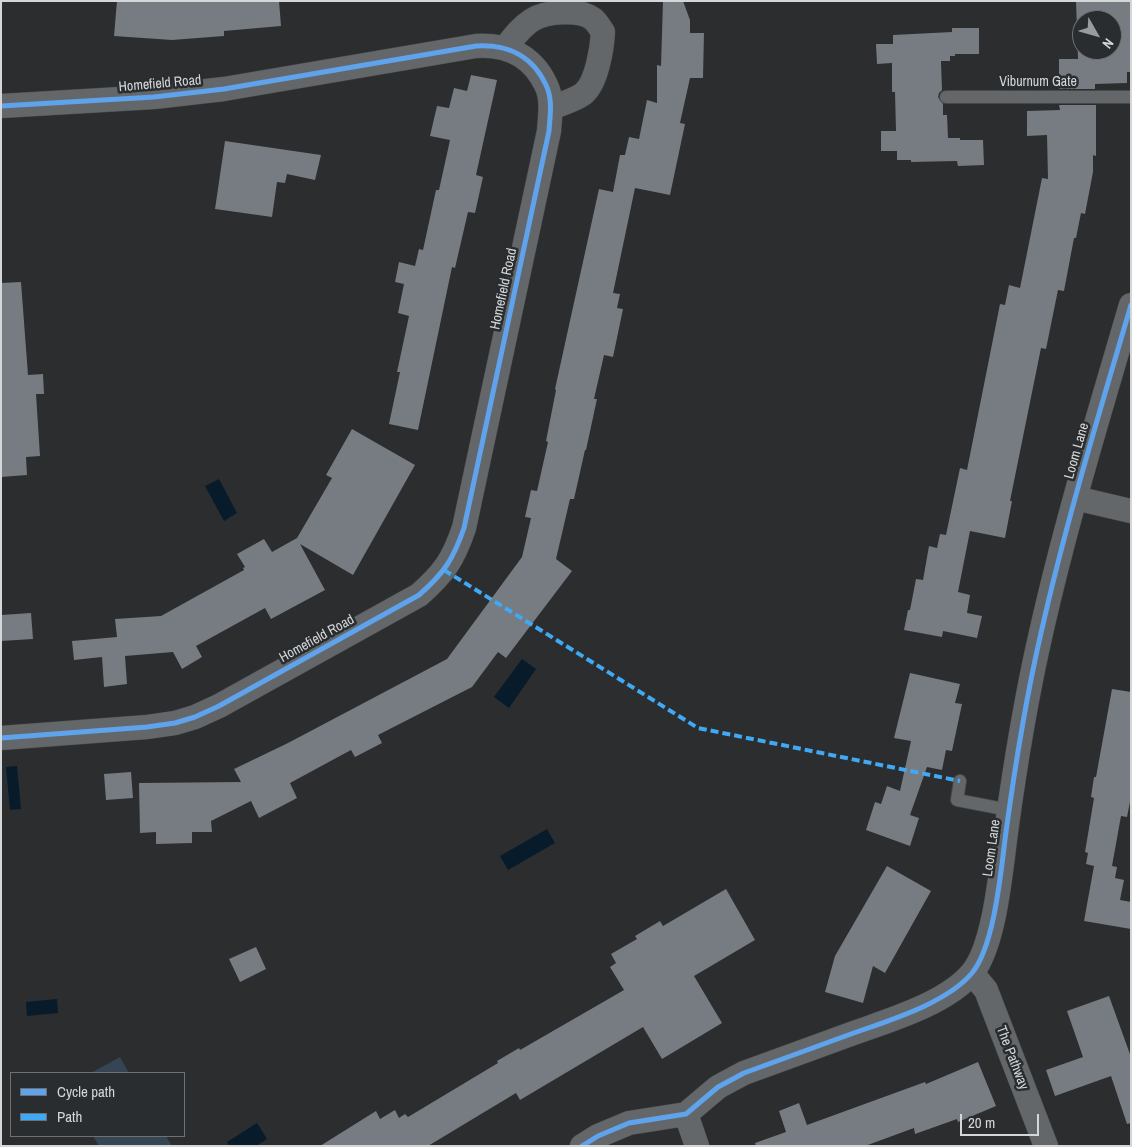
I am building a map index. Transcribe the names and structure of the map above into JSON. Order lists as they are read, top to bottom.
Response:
{
  "streets": {
    "street": ["Homefield Road", "Loom Lane", "The Pathway"],
    "lane": ["Viburnum Gate"]
  },
  "crossings": [
    ["Loom Lane", "The Pathway"]
  ],
  "legend": ["Cycle path", "Path"],
  "scale_bar": "20 m",
  "north": "bottom right"
}
